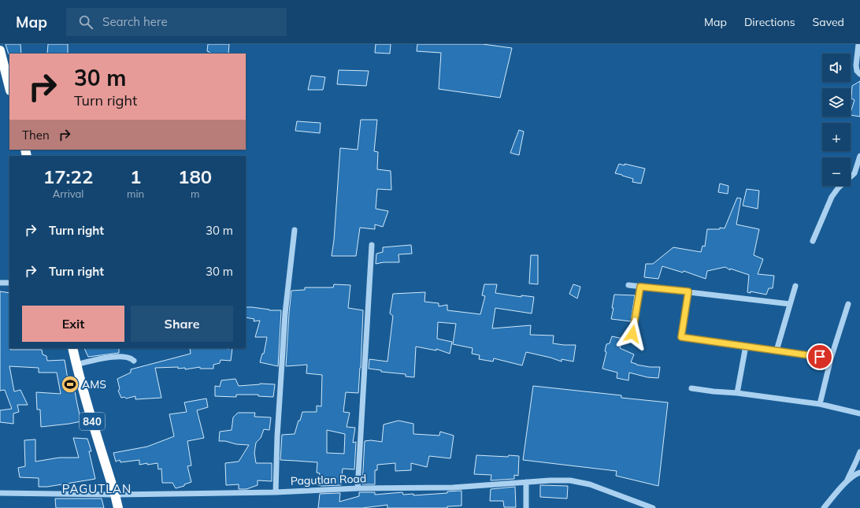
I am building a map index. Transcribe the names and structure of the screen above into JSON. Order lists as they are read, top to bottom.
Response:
{
  "streets": {
    "highway": ["840"],
    "street": ["Pagutlan Road"]
  },
  "crossings": [
    ["840", "Pagutlan Road"]
  ],
  "districts": ["PAGUTLAN"],
  "places": {
    "sports": ["AMS"]
  },
  "page": {
    "header": "Map",
    "search": "Search here",
    "nav": ["Map", "Directions", "Saved"],
    "map_buttons": ["+", "−"],
    "turn": ["30 m", "Turn right"],
    "then": "Then",
    "eta": [
      "17:22",
      "Arrival",
      "1",
      "min",
      "180",
      "m"
    ],
    "list": [
      {
        "name": "Turn right",
        "value": "30 m"
      },
      {
        "name": "Turn right",
        "value": "30 m"
      }
    ],
    "buttons": ["Exit", "Share"]
  }
}
